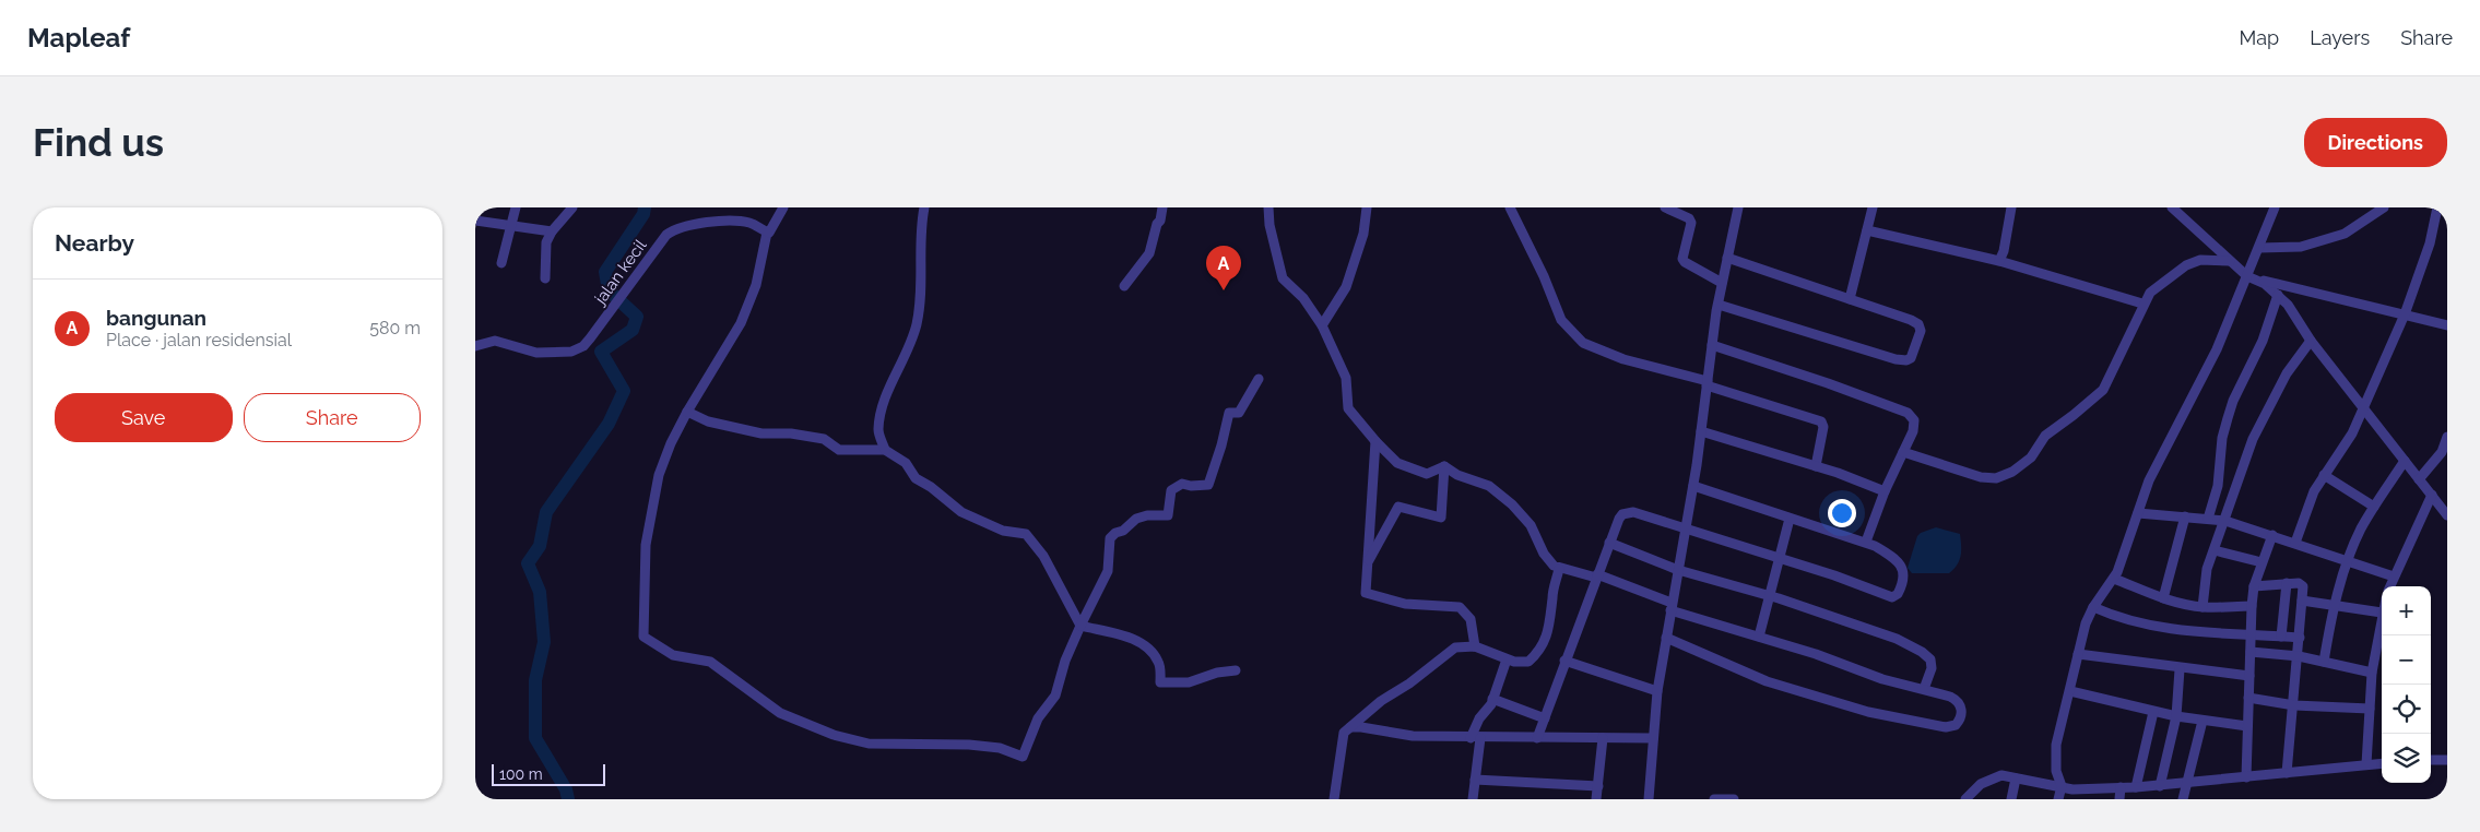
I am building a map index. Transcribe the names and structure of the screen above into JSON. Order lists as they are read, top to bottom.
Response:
{
  "streets": {
    "street": ["jalan kecil"]
  },
  "scale_bar": "100 m",
  "page": {
    "header": "Mapleaf",
    "nav": ["Map", "Layers", "Share"],
    "buttons": [
      "Directions",
      ["Save", "Share"]
    ],
    "title": "Find us",
    "heading": "Nearby",
    "pins": "A",
    "list": [
      {
        "mark": "A",
        "name": "bangunan",
        "note": "Place · jalan residensial",
        "value": "580 m"
      }
    ],
    "map_buttons": ["+", "−"],
    "scale": "100 m"
  }
}
